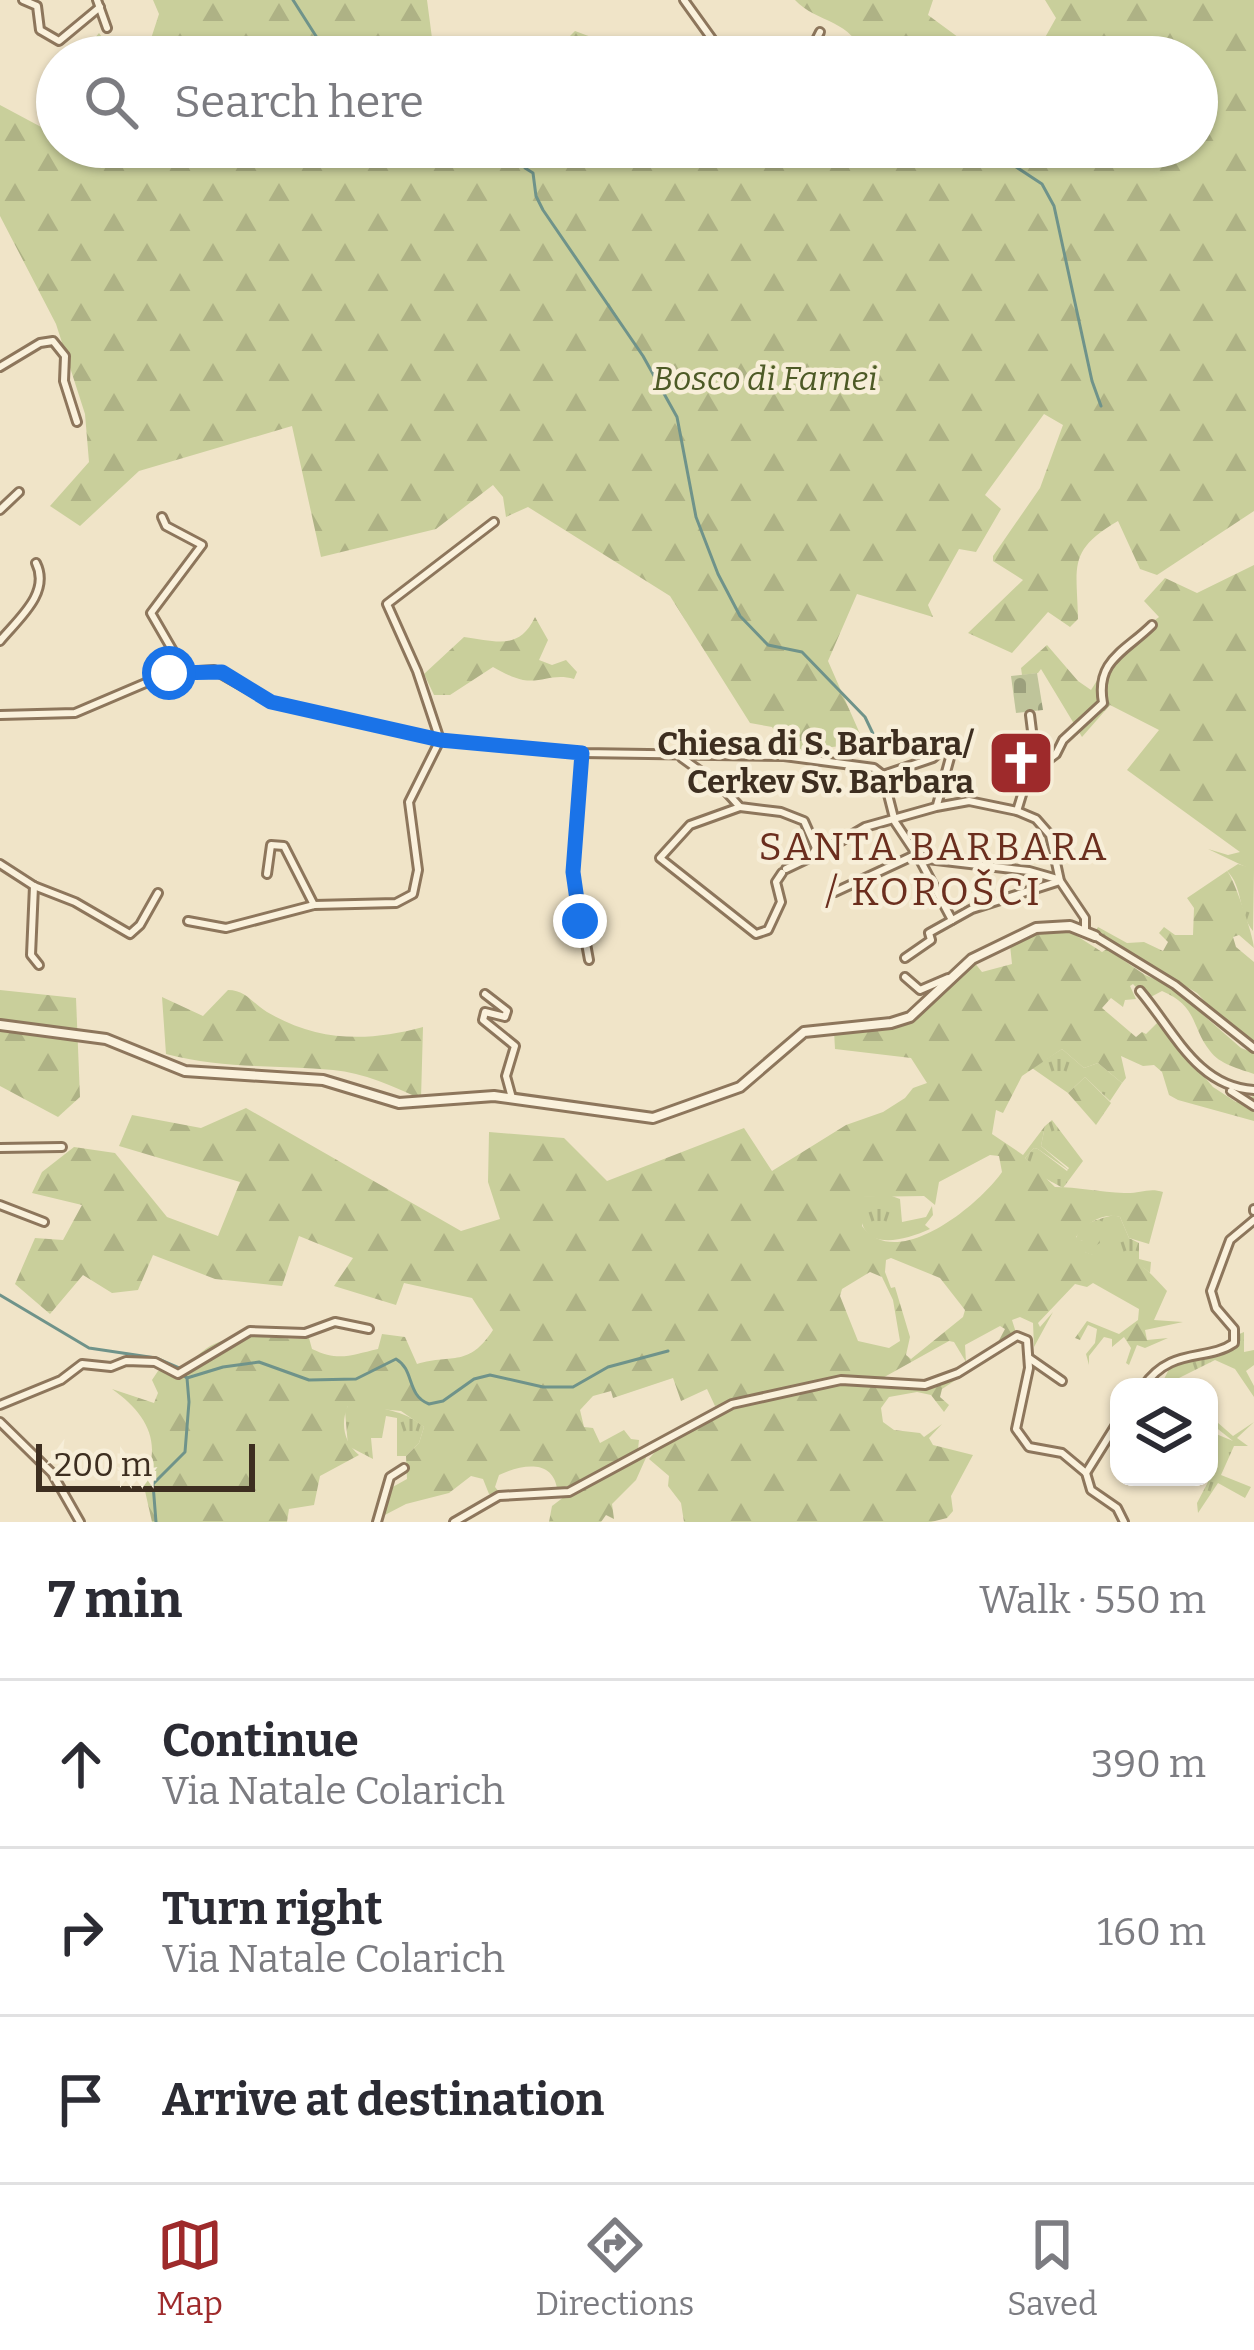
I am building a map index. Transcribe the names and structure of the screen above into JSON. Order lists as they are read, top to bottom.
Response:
{
  "districts": ["SANTA BARBARA / KOROŠCI"],
  "parks": ["Bosco di Farnei"],
  "places": {
    "church": ["Chiesa di S. Barbara/ Cerkev Sv. Barbara"]
  },
  "scale_bar": "200 m",
  "page": {
    "search": "Search here",
    "scale": "200 m",
    "heading": ["7 min", "Walk · 550 m"],
    "list": [
      ["Continue", "Via Natale Colarich", "390 m"],
      ["Turn right", "Via Natale Colarich", "160 m"],
      "Arrive at destination"
    ],
    "nav": ["Map", "Directions", "Saved"]
  }
}
